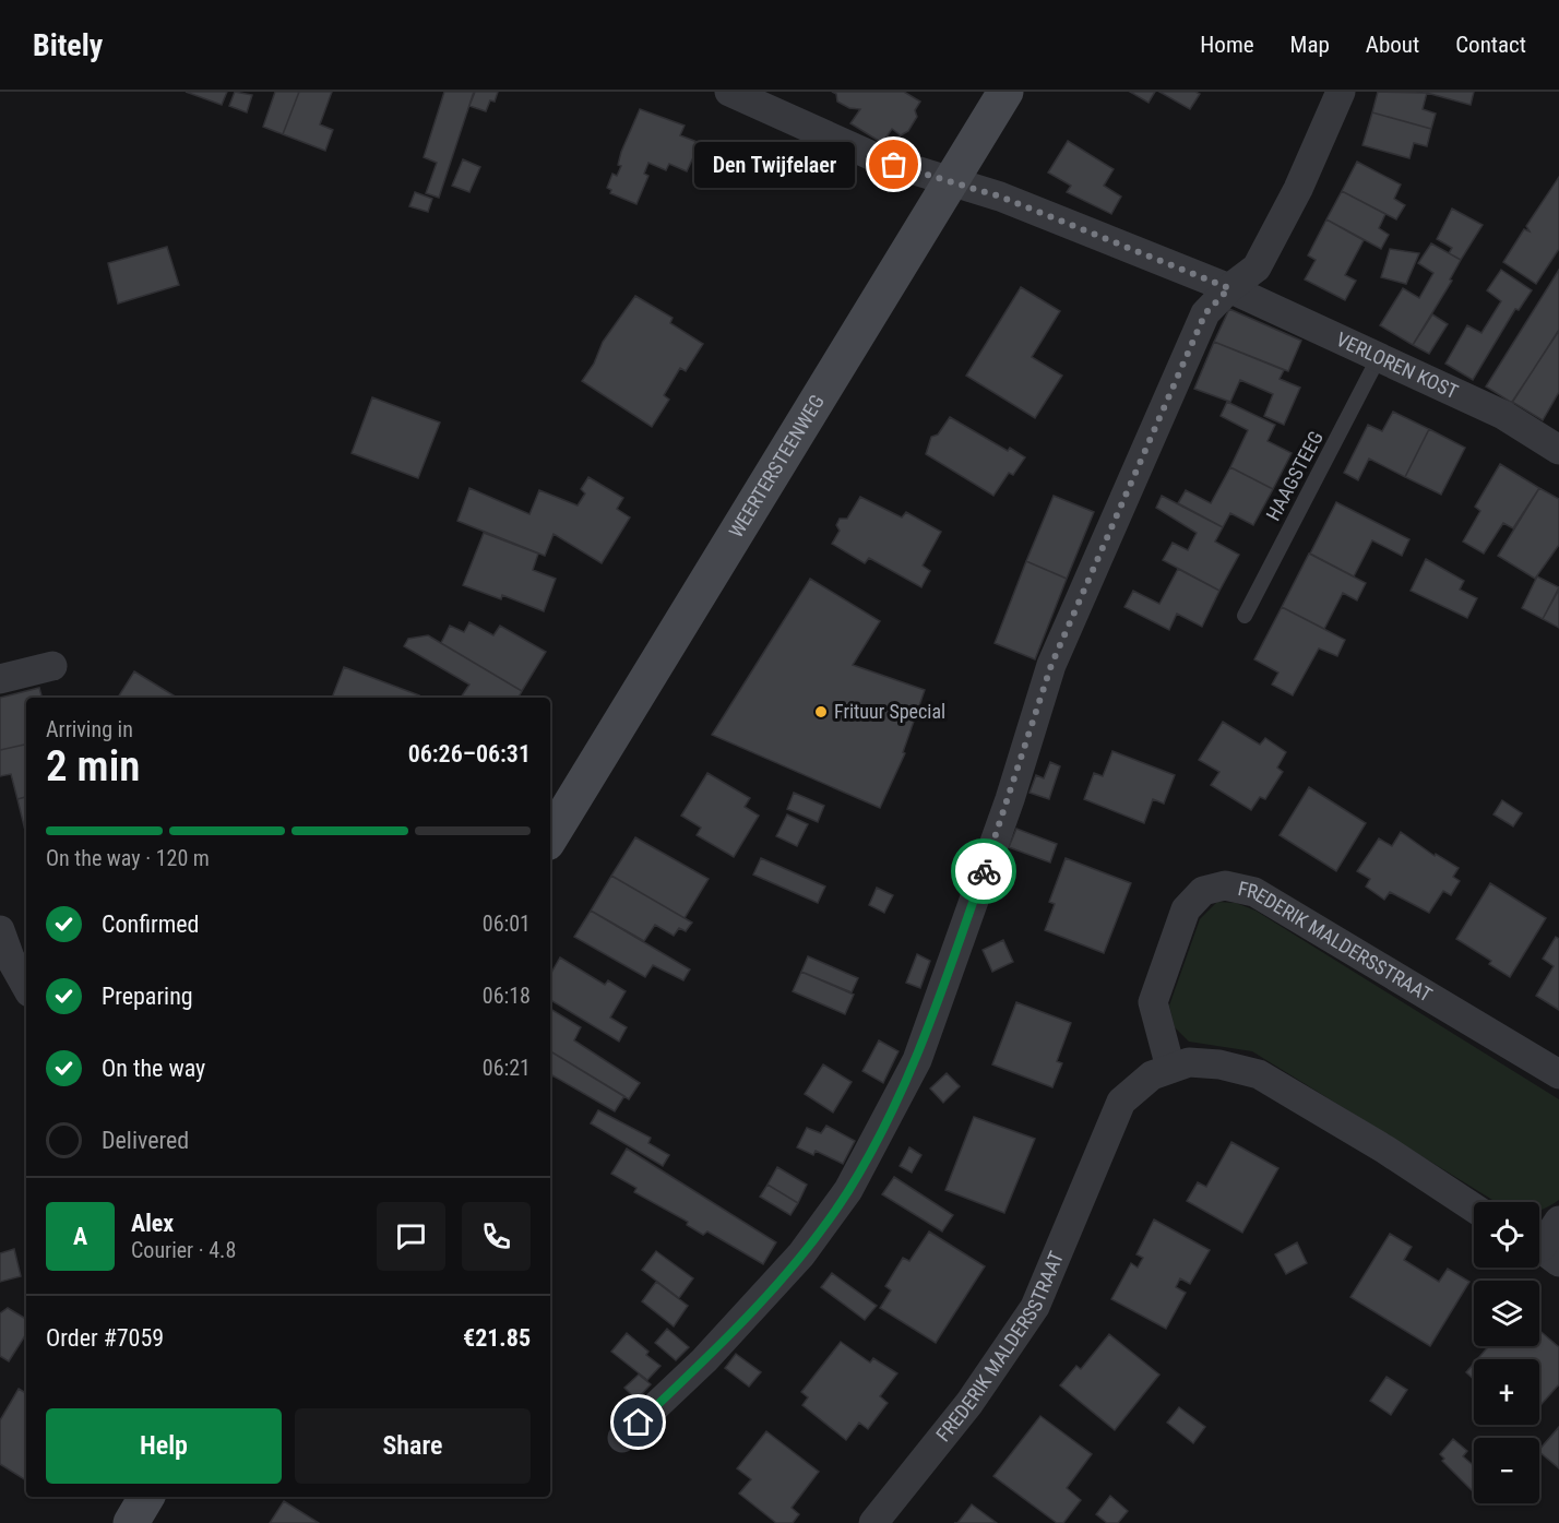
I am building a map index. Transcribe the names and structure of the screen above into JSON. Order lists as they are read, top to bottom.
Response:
{
  "streets": {
    "main road": ["WEERTERSTEENWEG"],
    "street": ["VERLOREN KOST", "FREDERIK MALDERSSTRAAT"],
    "lane": ["HAAGSTEEG"]
  },
  "crossings": [
    ["VERLOREN KOST", "WEERTERSTEENWEG"],
    ["VERLOREN KOST", "HAAGSTEEG"]
  ],
  "places": ["Den Twijfelaer", "Frituur Special"],
  "page": {
    "header": "Bitely",
    "nav": [
      "Home",
      "Map",
      "About",
      "Contact"
    ],
    "bubble": "Den Twijfelaer",
    "heading": ["2 min", "Arriving in", "06:26–06:31"],
    "panel": [
      "Alex",
      "Courier · 4.8",
      "Order #7059",
      "€21.85"
    ],
    "bar": "On the way · 120 m",
    "list": [
      ["Confirmed", "06:01"],
      ["Preparing", "06:18"],
      ["On the way", "06:21"],
      "Delivered"
    ],
    "map_buttons": ["+", "−"],
    "round": "A",
    "buttons": ["Help", "Share"]
  }
}
